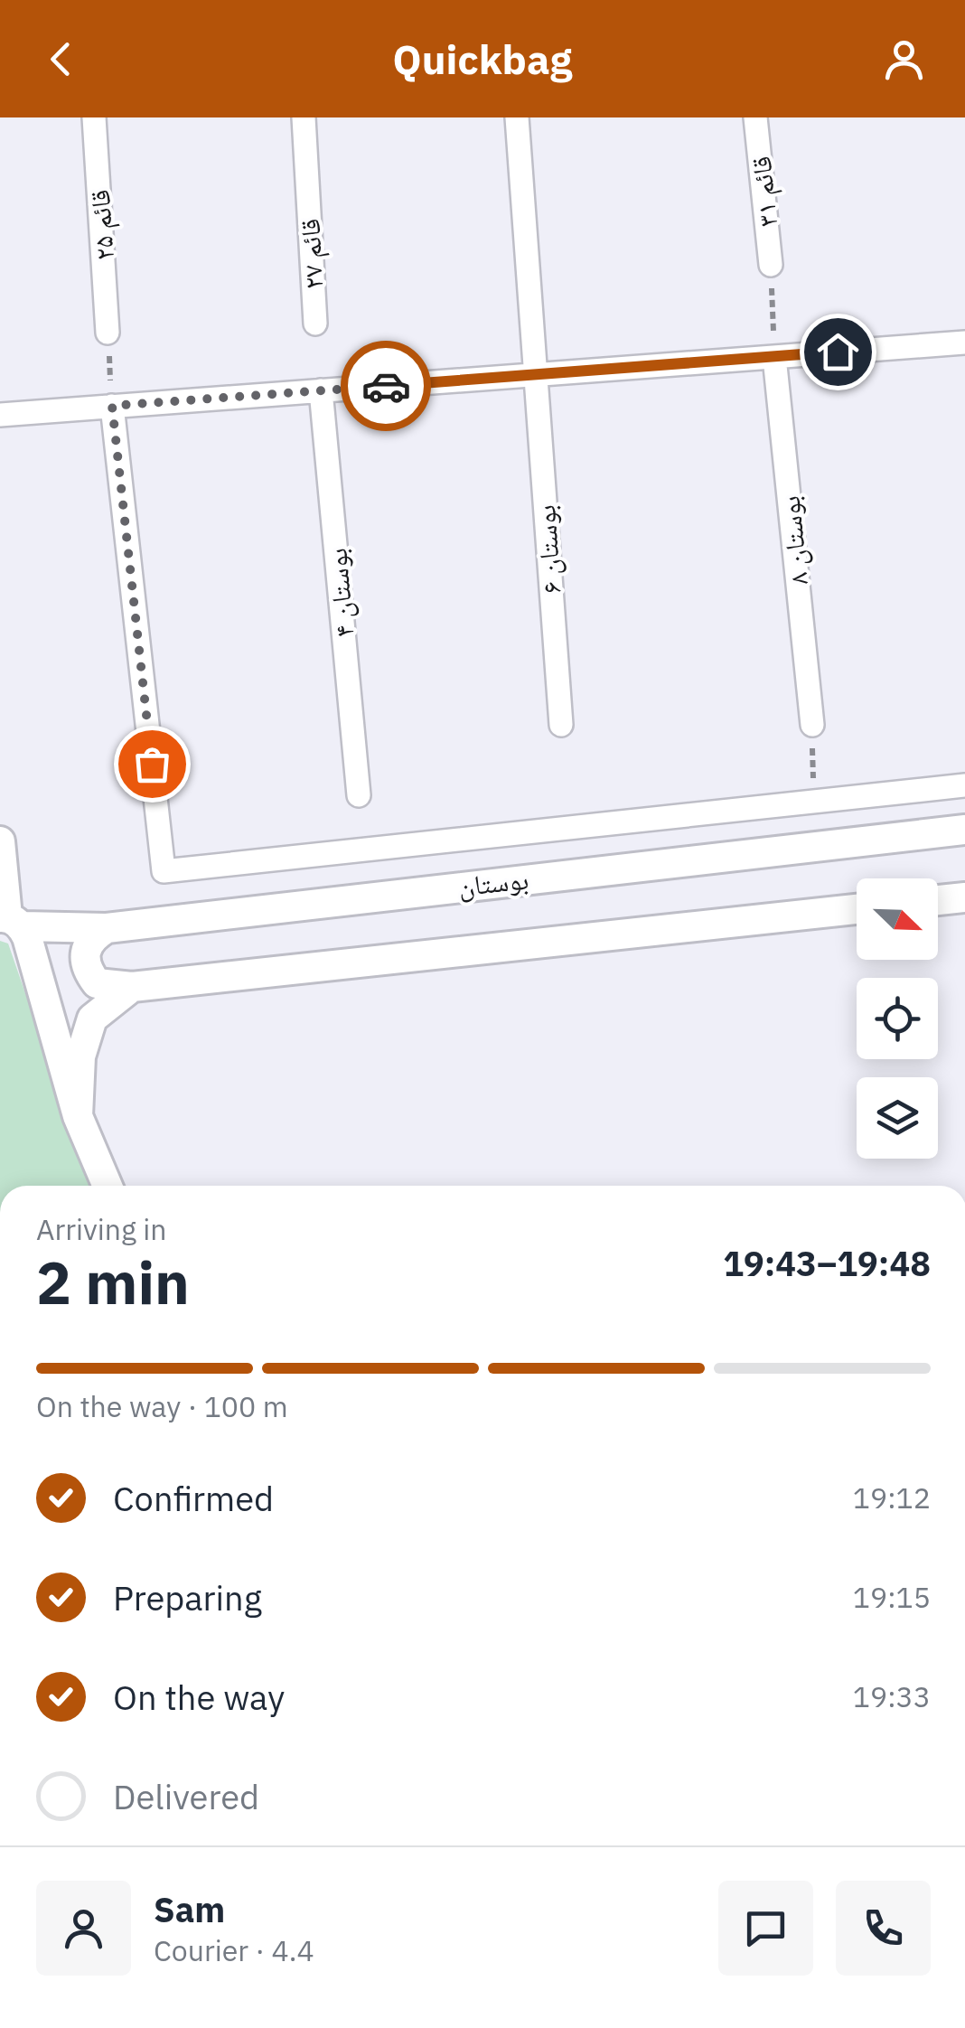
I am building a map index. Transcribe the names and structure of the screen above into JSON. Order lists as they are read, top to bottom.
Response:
{
  "streets": {
    "street": [
      "قائم ۳۱",
      "قائم ۲۵",
      "قائم ۲۷",
      "بوستان ۸",
      "بوستان ۶",
      "بوستان ۴",
      "بوستان"
    ]
  },
  "north": "bottom right",
  "page": {
    "header": "Quickbag",
    "heading": ["2 min", "Arriving in", "19:43–19:48"],
    "panel": ["Sam", "Courier · 4.4"],
    "bar": "On the way · 100 m",
    "list": [
      ["Confirmed", "19:12"],
      ["Preparing", "19:15"],
      ["On the way", "19:33"],
      "Delivered"
    ]
  }
}
